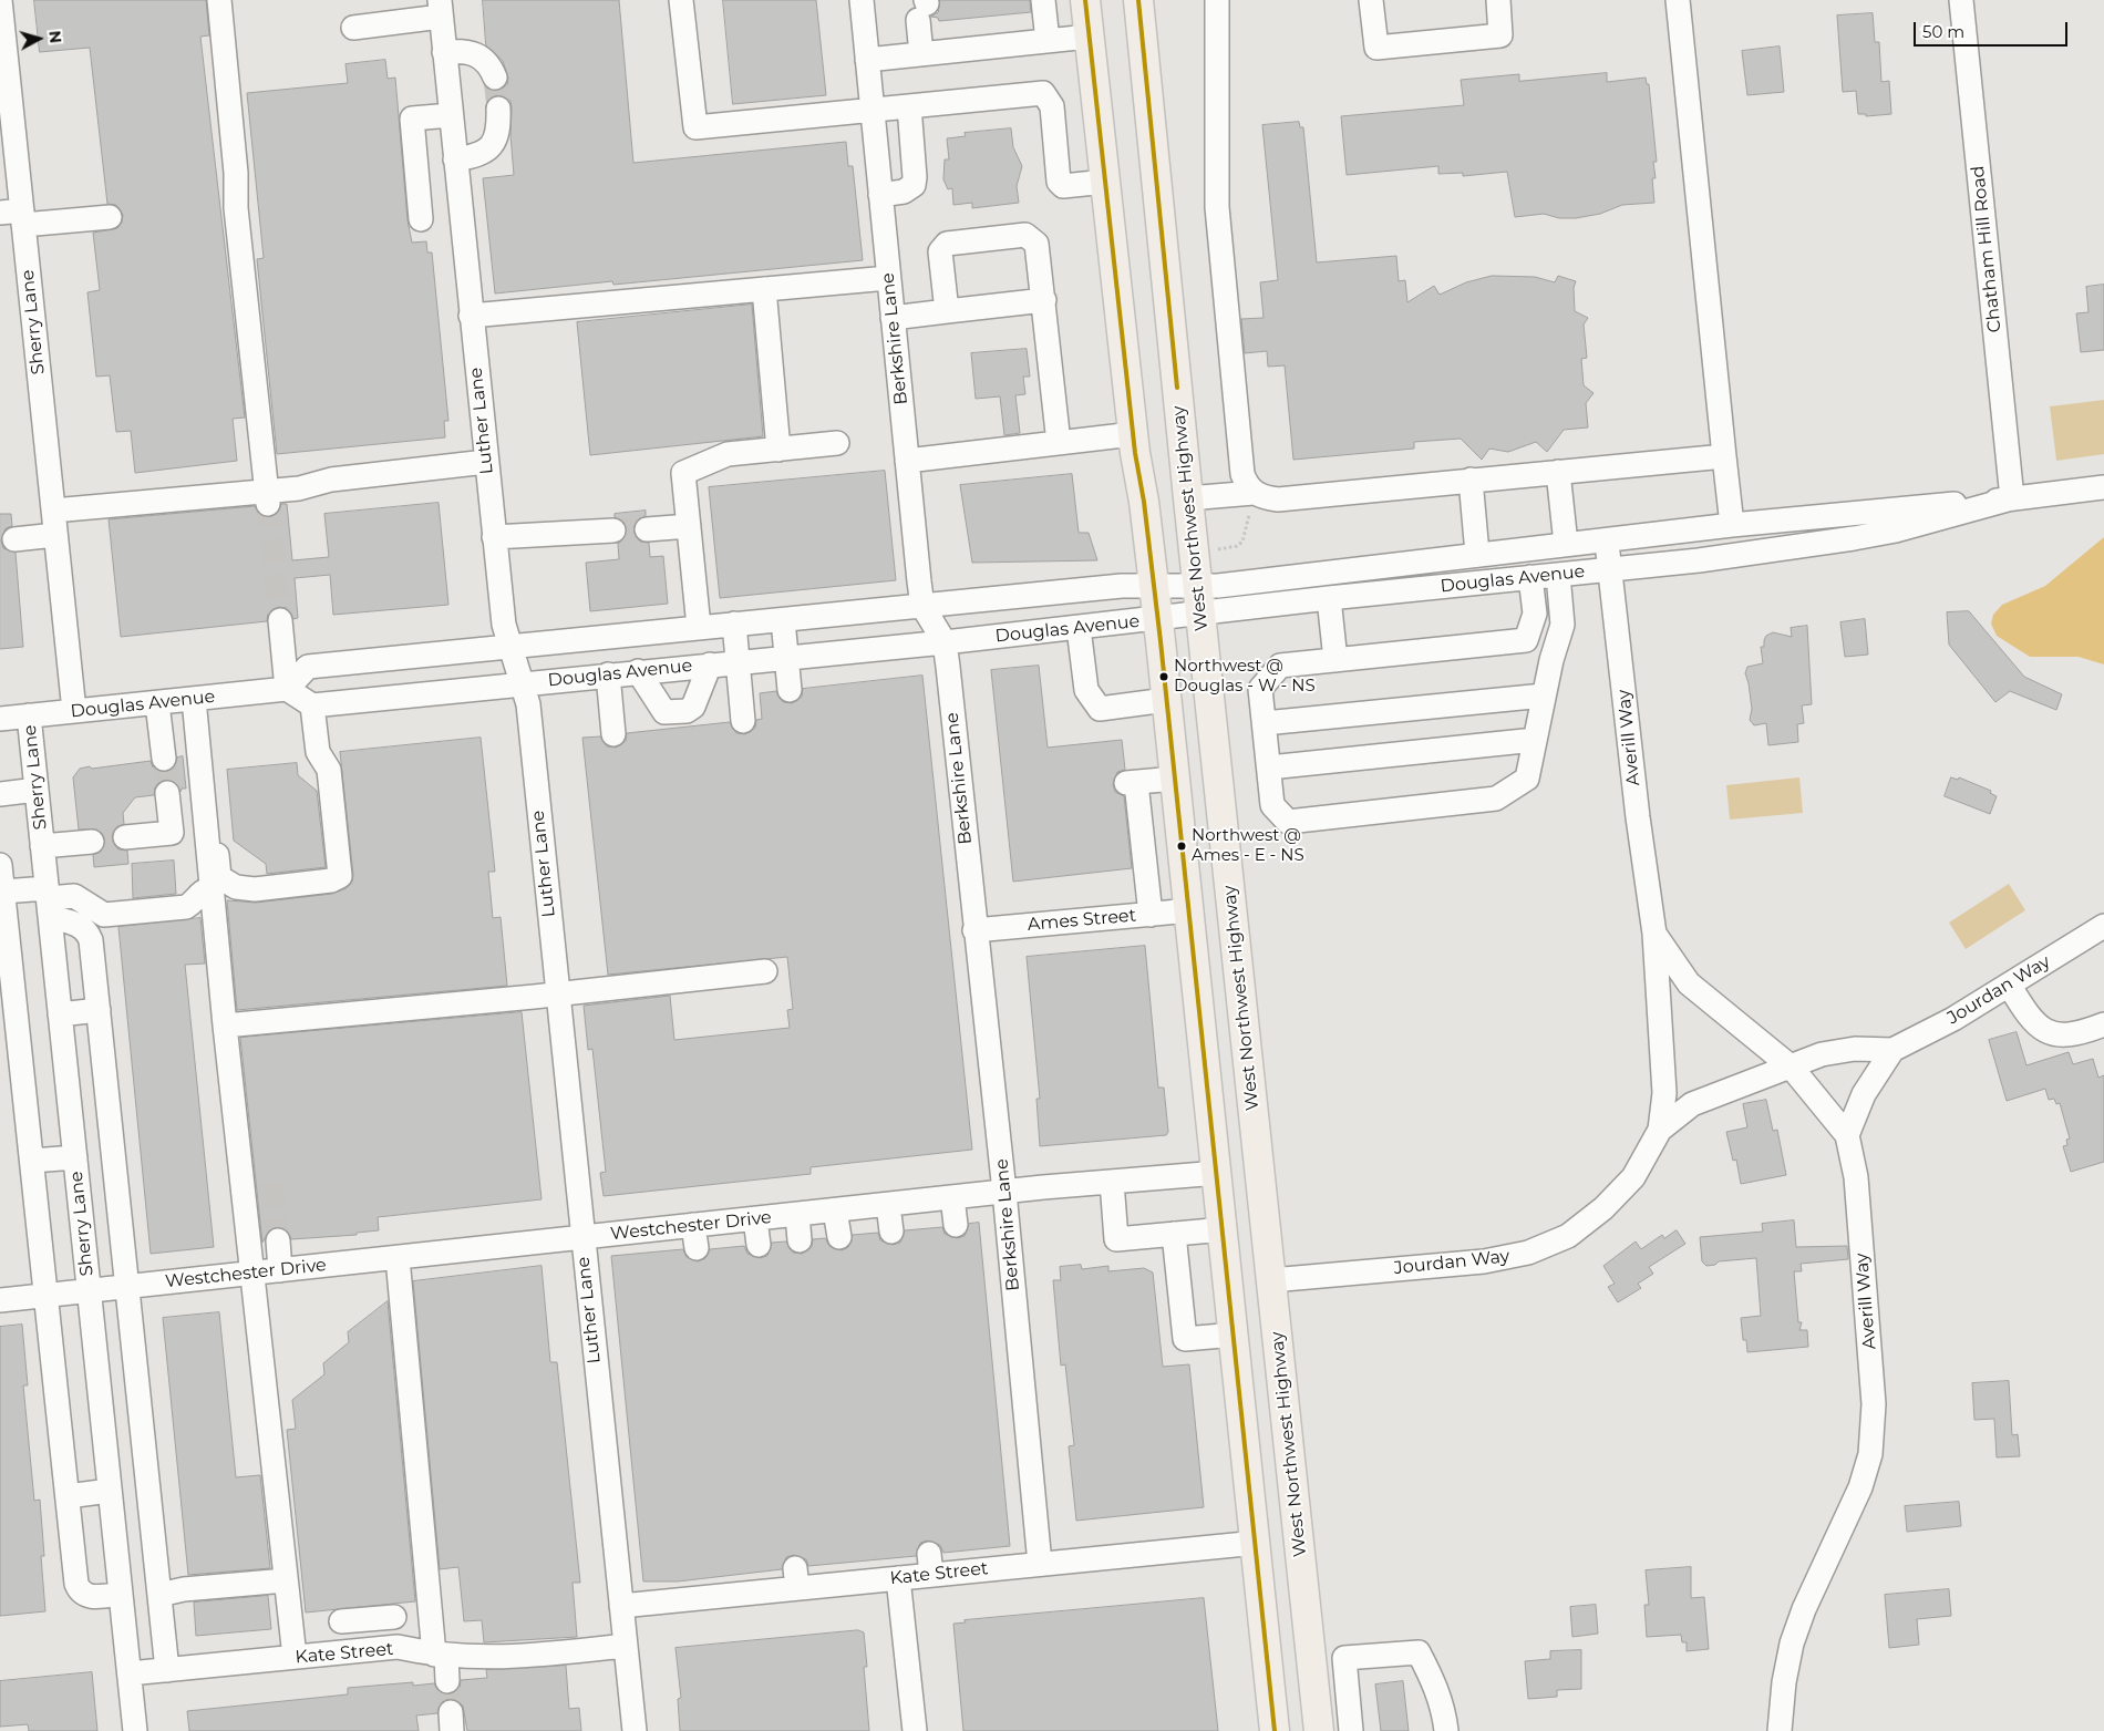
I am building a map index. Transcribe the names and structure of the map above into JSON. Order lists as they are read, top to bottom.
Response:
{
  "streets": {
    "main road": ["West Northwest Highway"],
    "street": [
      "Chatham Hill Road",
      "Sherry Lane",
      "Berkshire Lane",
      "Luther Lane",
      "Douglas Avenue",
      "Averill Way",
      "Ames Street",
      "Jourdan Way",
      "Westchester Drive",
      "Kate Street"
    ]
  },
  "crossings": [
    ["Chatham Hill Road", "Douglas Avenue"],
    ["Sherry Lane", "Douglas Avenue"],
    ["Sherry Lane", "Westchester Drive"],
    ["Sherry Lane", "Kate Street"],
    ["Berkshire Lane", "Douglas Avenue"],
    ["Berkshire Lane", "Ames Street"],
    ["Berkshire Lane", "Westchester Drive"],
    ["Berkshire Lane", "Kate Street"],
    ["Luther Lane", "Douglas Avenue"],
    ["Luther Lane", "Westchester Drive"],
    ["Luther Lane", "Kate Street"],
    ["West Northwest Highway", "Douglas Avenue"],
    ["West Northwest Highway", "Jourdan Way"],
    ["Douglas Avenue", "Averill Way"],
    ["Averill Way", "Jourdan Way"]
  ],
  "places": ["Northwest @ Douglas - W - NS", "Northwest @ Ames - E - NS"],
  "scale_bar": "50 m",
  "north": "right"
}
